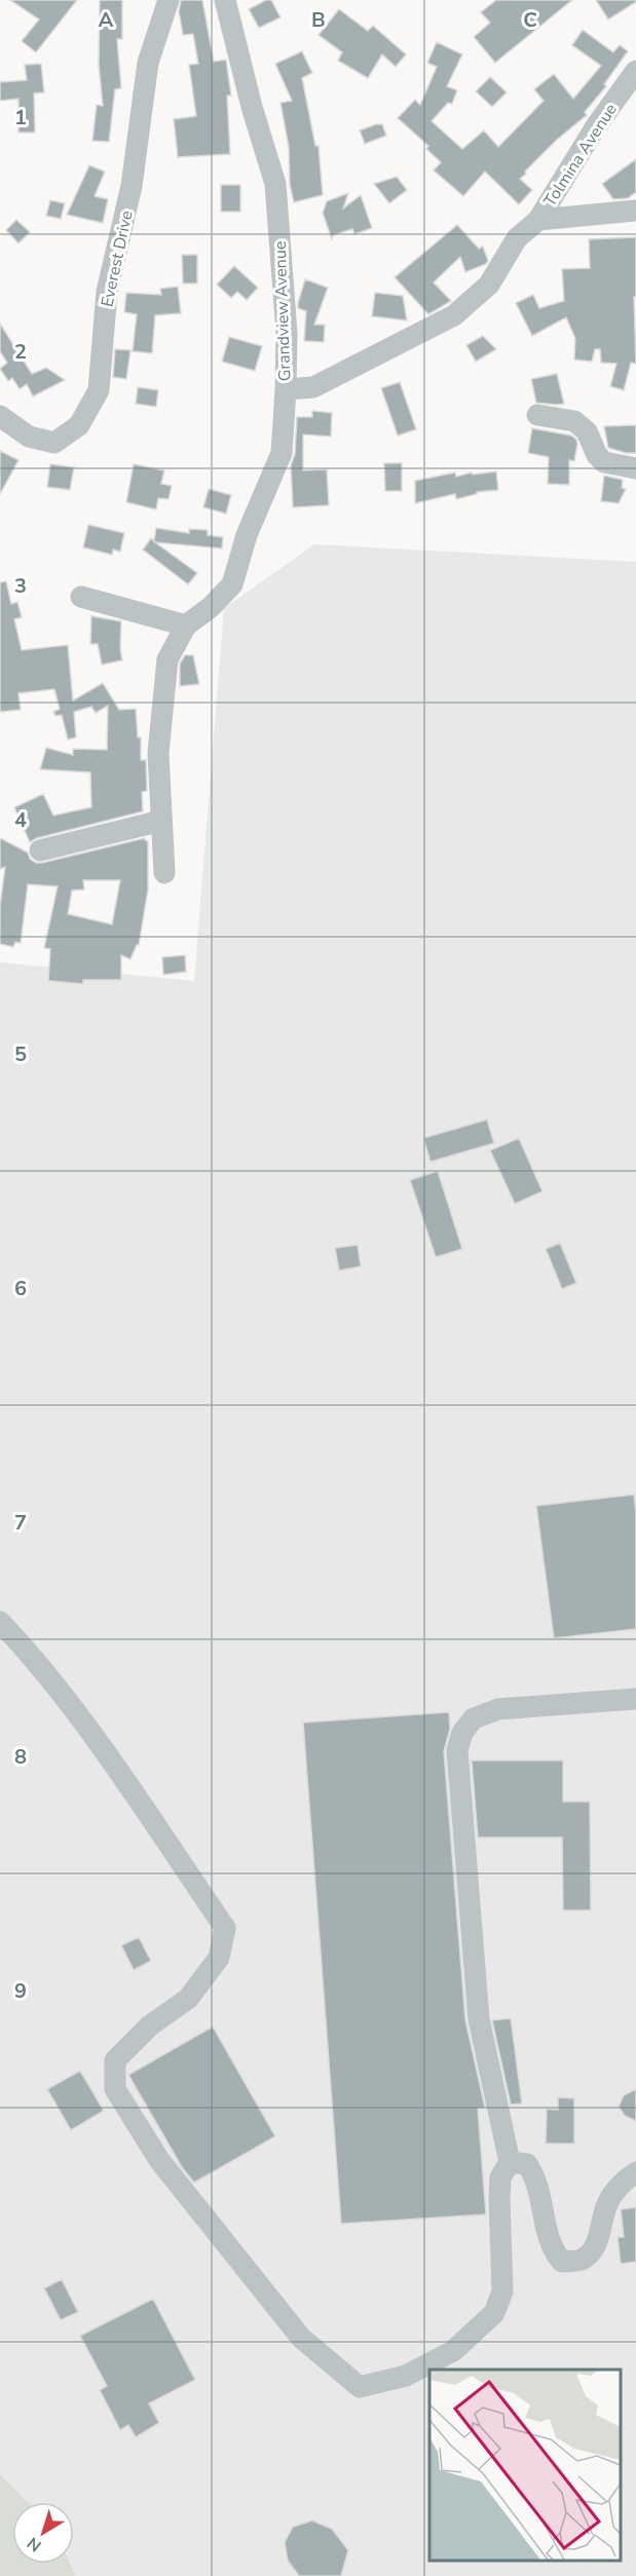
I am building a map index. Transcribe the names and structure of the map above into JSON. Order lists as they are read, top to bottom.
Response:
{
  "streets": {
    "street": ["Tolmina Avenue", "Everest Drive", "Grandview Avenue"]
  },
  "crossings": [
    ["Tolmina Avenue", "Grandview Avenue"]
  ],
  "north": "bottom left",
  "grid": {
    "columns": ["A", "B", "C"],
    "rows": [
      "1",
      "2",
      "3",
      "4",
      "5",
      "6",
      "7",
      "8",
      "9"
    ]
  }
}
